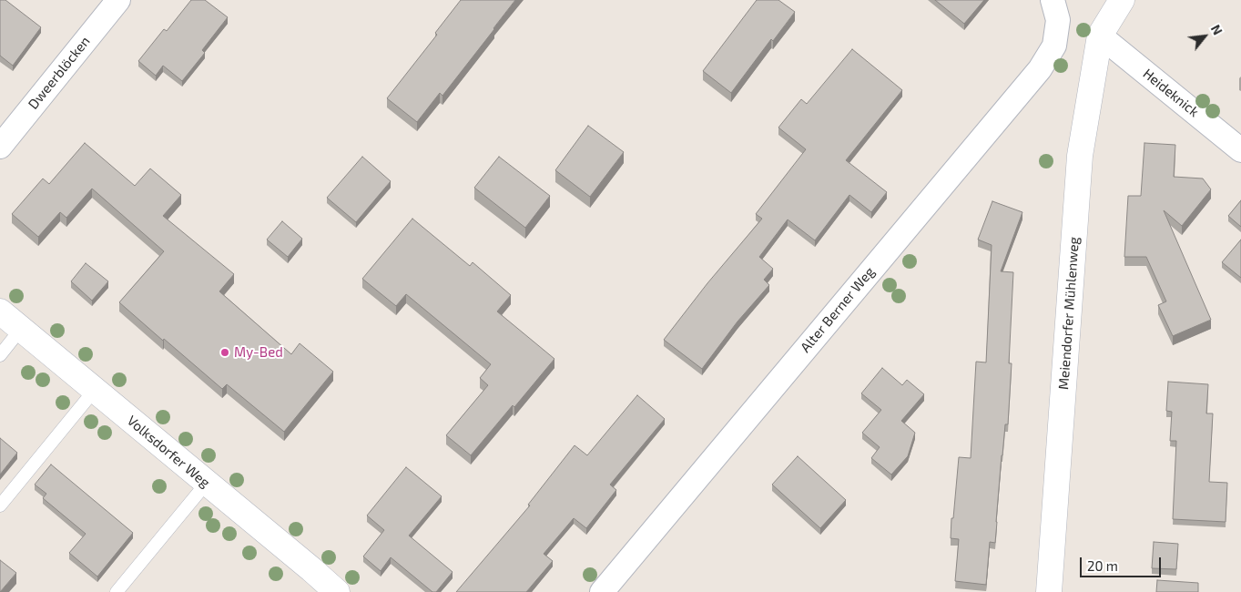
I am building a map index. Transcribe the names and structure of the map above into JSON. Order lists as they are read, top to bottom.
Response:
{
  "streets": {
    "street": [
      "Dweerblöcken",
      "Heideknick",
      "Alter Berner Weg",
      "Meiendorfer Mühlenweg",
      "Volksdorfer Weg"
    ]
  },
  "crossings": [
    ["Heideknick", "Meiendorfer Mühlenweg"]
  ],
  "places": ["My-Bed"],
  "scale_bar": "20 m",
  "north": "top right"
}
